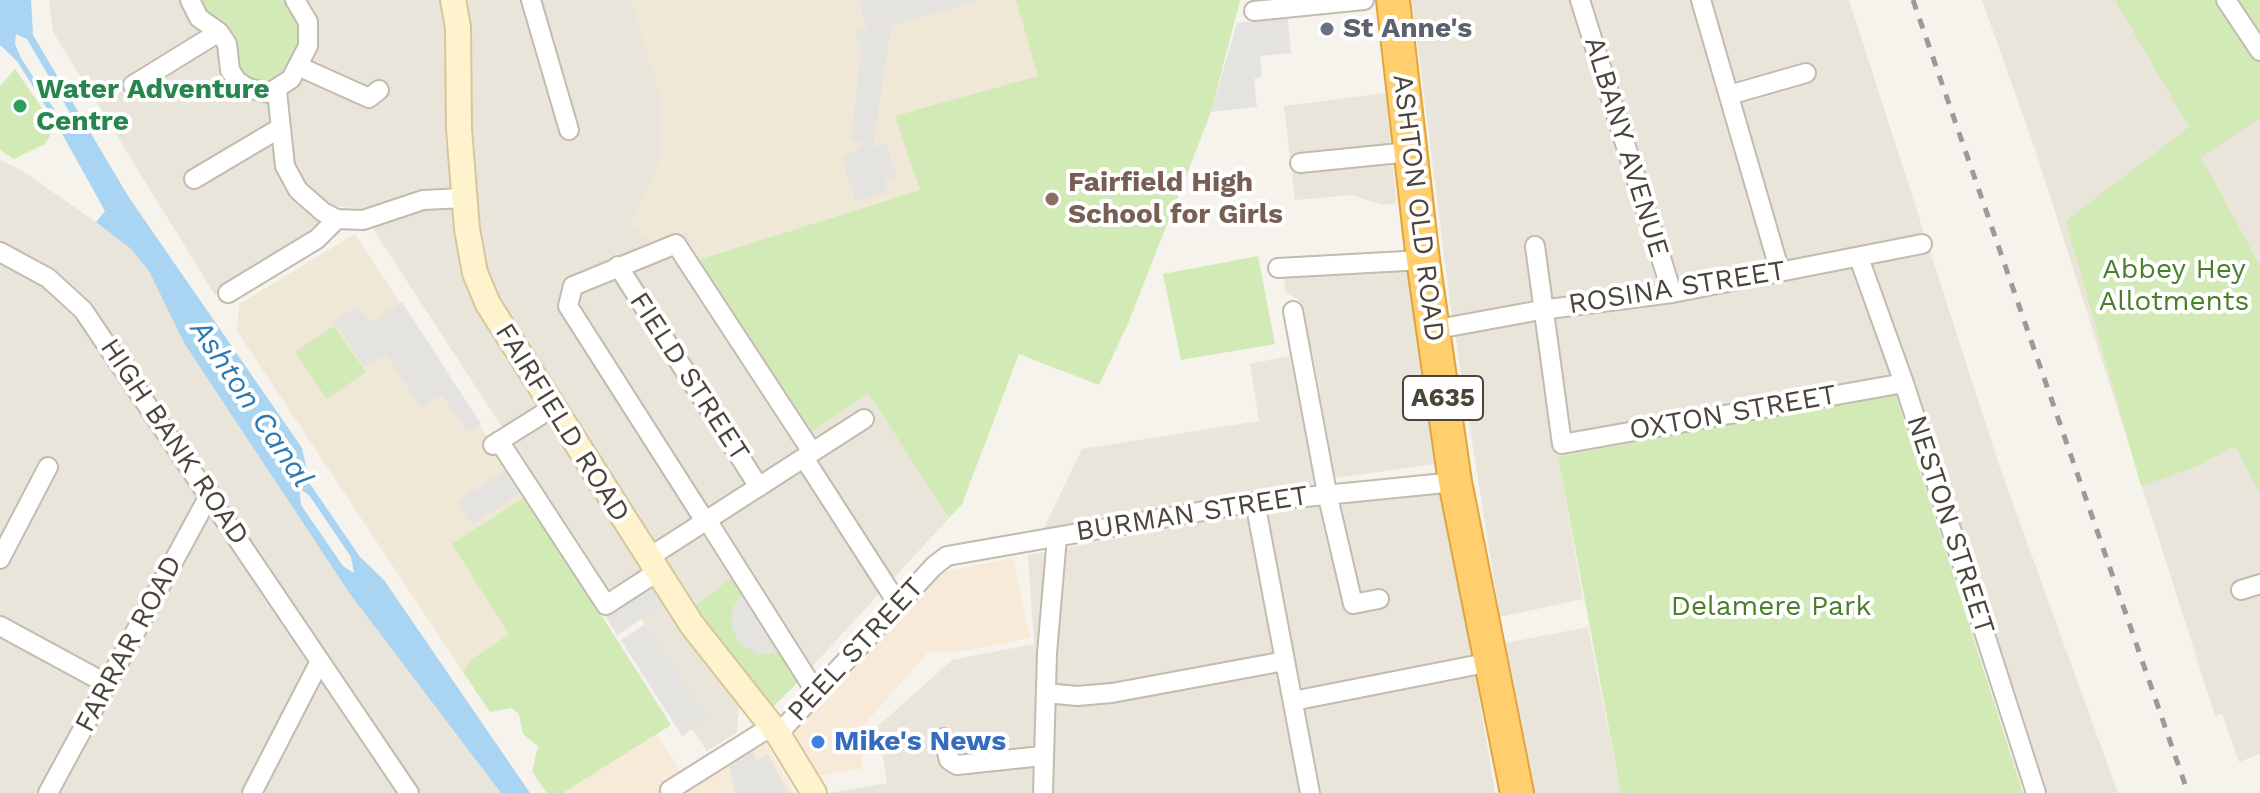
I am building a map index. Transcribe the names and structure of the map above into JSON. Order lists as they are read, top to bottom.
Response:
{
  "streets": {
    "highway": ["ASHTON OLD ROAD", "A635"],
    "street": [
      "ALBANY AVENUE",
      "ROSINA STREET",
      "FIELD STREET",
      "OXTON STREET",
      "FAIRFIELD ROAD",
      "HIGH BANK ROAD",
      "BURMAN STREET",
      "NESTON STREET",
      "FARRAR ROAD",
      "PEEL STREET"
    ]
  },
  "crossings": [
    ["ALBANY AVENUE", "ROSINA STREET"],
    ["ASHTON OLD ROAD", "ROSINA STREET"],
    ["ASHTON OLD ROAD", "BURMAN STREET"],
    ["ROSINA STREET", "OXTON STREET"],
    ["ROSINA STREET", "NESTON STREET"],
    ["OXTON STREET", "NESTON STREET"],
    ["FAIRFIELD ROAD", "PEEL STREET"],
    ["HIGH BANK ROAD", "FARRAR ROAD"],
    ["BURMAN STREET", "PEEL STREET"]
  ],
  "water": ["Ashton Canal"],
  "parks": ["Abbey Hey Allotments", "Delamere Park"],
  "places": [
    "St Anne's",
    "Water Adventure Centre",
    "Fairfield High School for Girls",
    "Mike's News"
  ]
}
